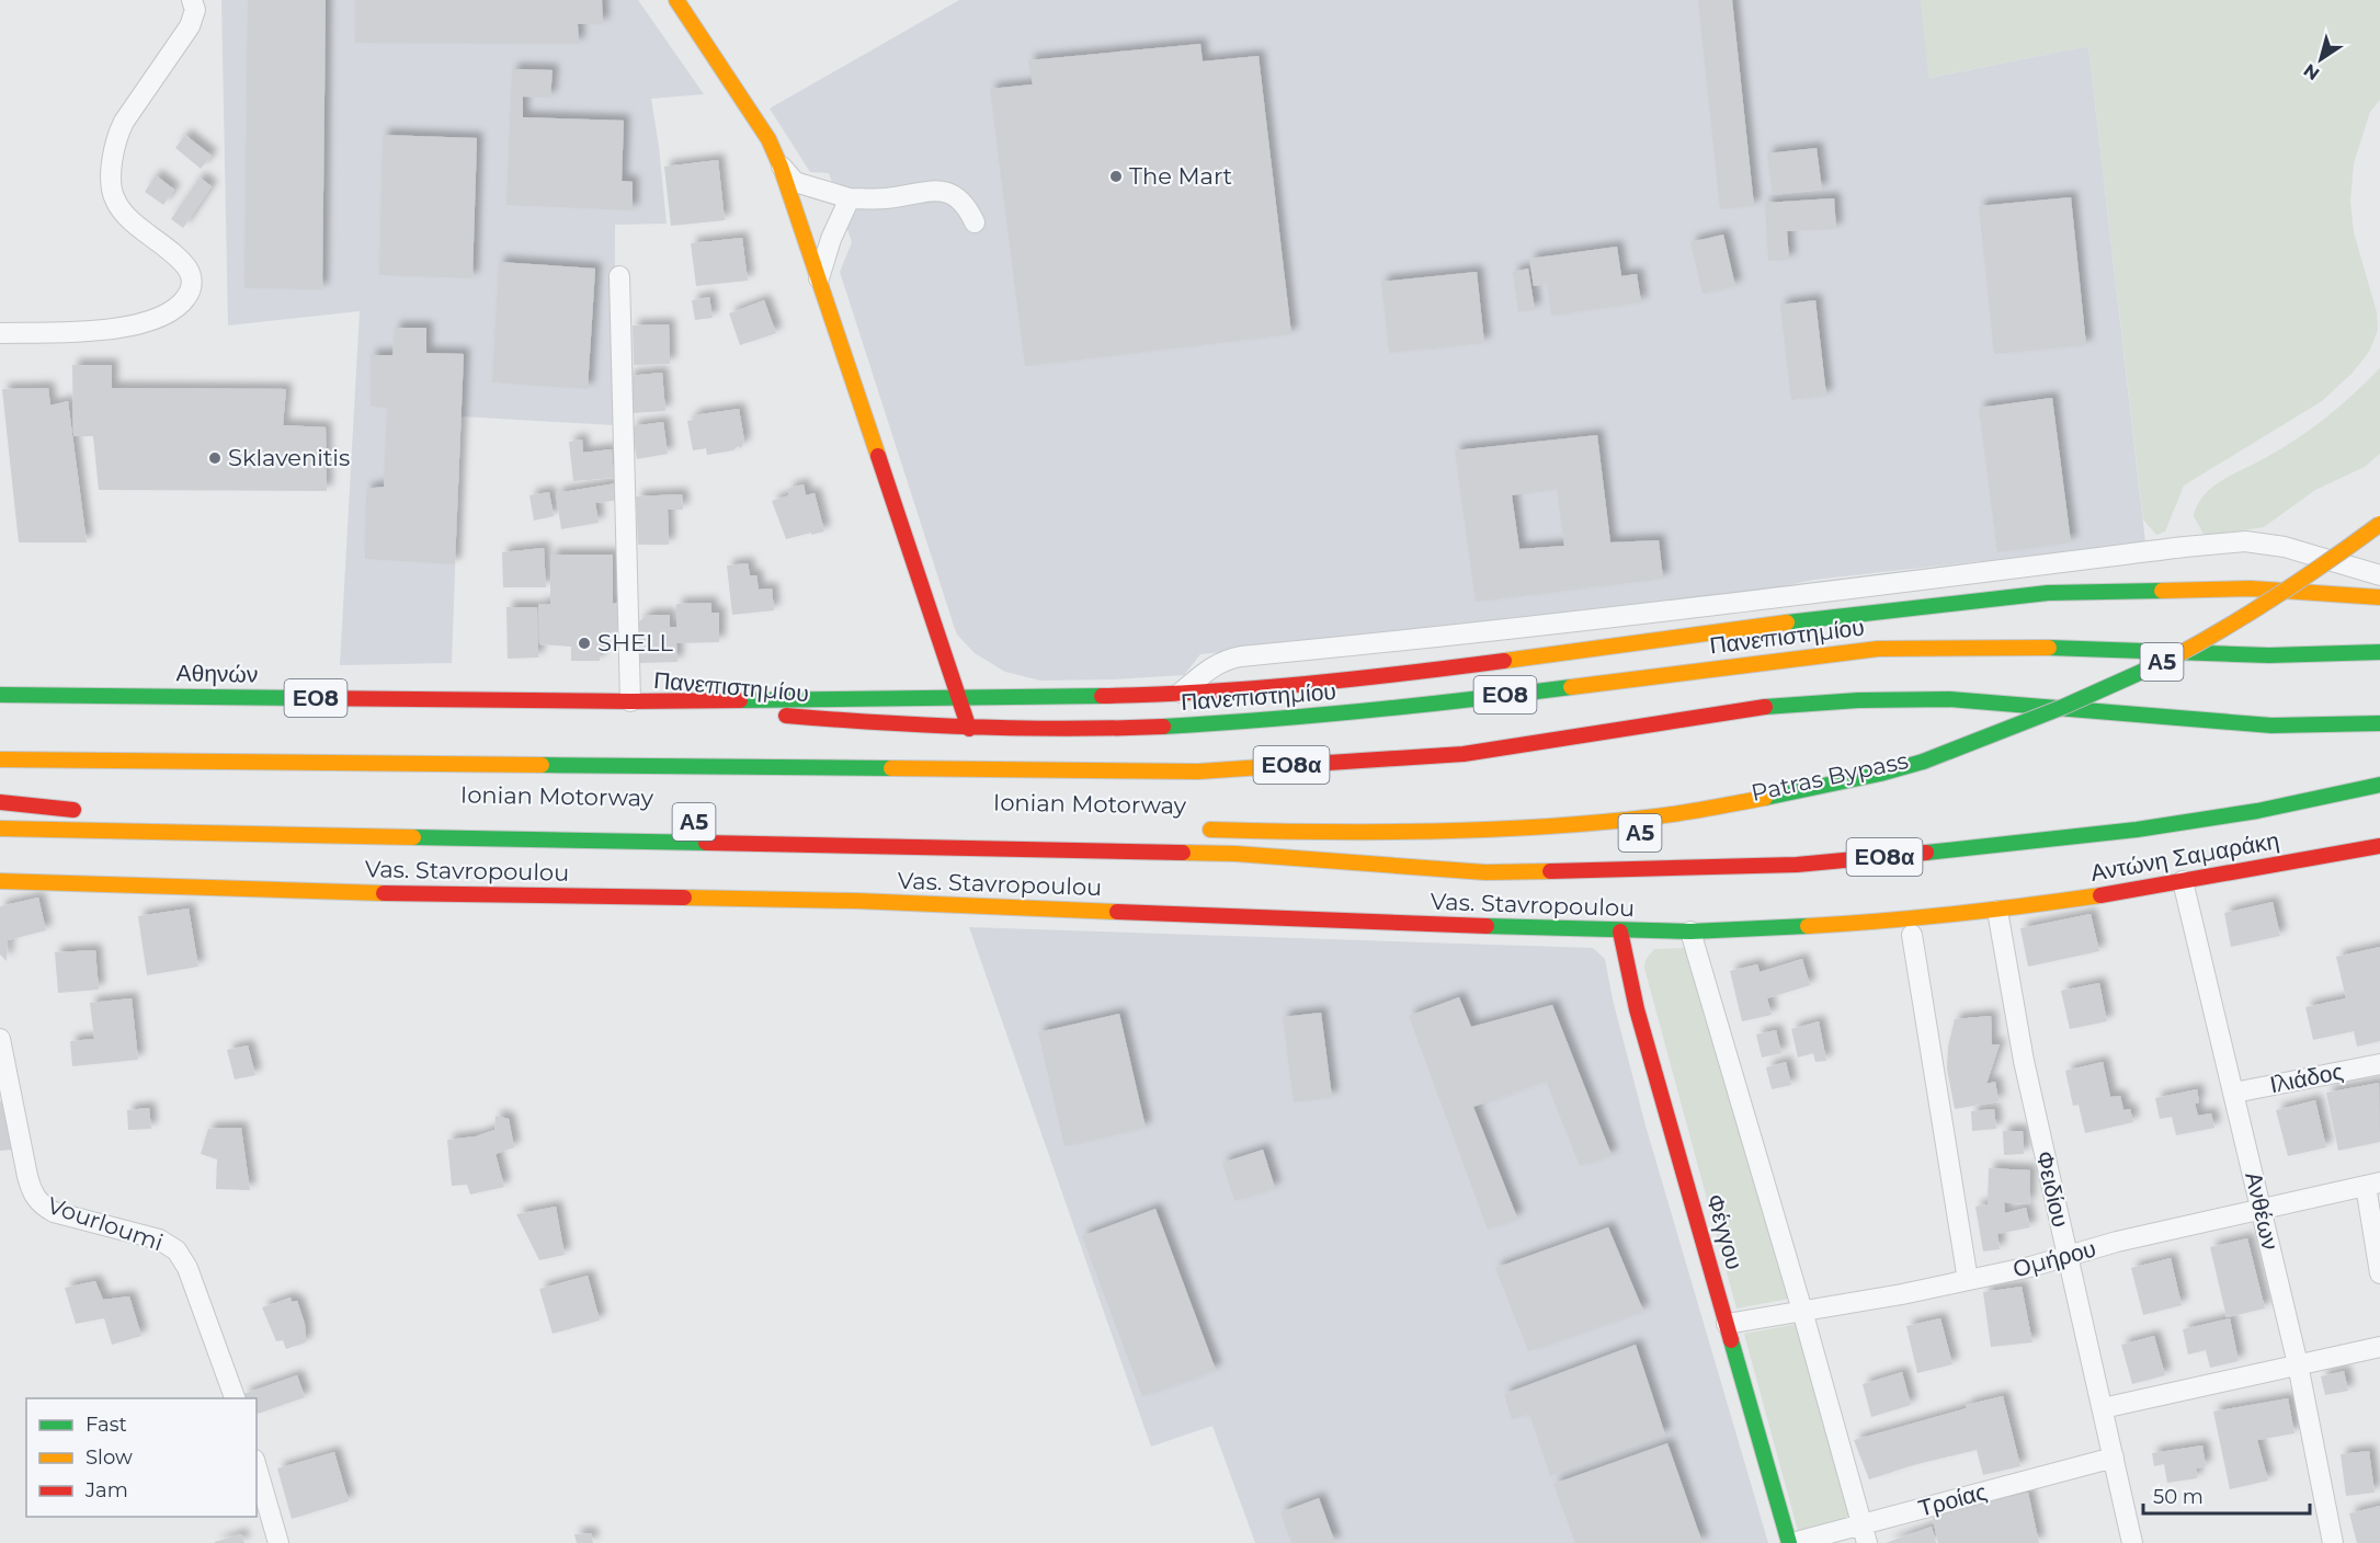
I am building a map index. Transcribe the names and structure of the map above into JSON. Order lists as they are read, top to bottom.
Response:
{
  "streets": {
    "main road": [
      "Πανεπιστημίου",
      "Α5",
      "Αθηνών",
      "ΕΟ8",
      "ΕΟ8α",
      "Patras Bypass",
      "Ionian Motorway",
      "Αντώνη Σαμαράκη",
      "Vas. Stavropoulou",
      "Φέγγου"
    ],
    "street": [
      "Ιλιάδος",
      "Φειδίου",
      "Ανθέων",
      "Vourloumi",
      "Ομήρου",
      "Τροίας"
    ]
  },
  "crossings": [
    ["Πανεπιστημίου", "Αθηνών"],
    ["Α5", "ΕΟ8α"],
    ["Α5", "Ionian Motorway"],
    ["ΕΟ8α", "Ionian Motorway"],
    ["Patras Bypass", "Ionian Motorway"],
    ["Αντώνη Σαμαράκη", "Vas. Stavropoulou"],
    ["Αντώνη Σαμαράκη", "Φειδίου"],
    ["Αντώνη Σαμαράκη", "Ανθέων"],
    ["Vas. Stavropoulou", "Φειδίου"],
    ["Vas. Stavropoulou", "Φέγγου"],
    ["Ιλιάδος", "Ανθέων"],
    ["Φειδίου", "Ομήρου"],
    ["Φειδίου", "Τροίας"],
    ["Ανθέων", "Ομήρου"],
    ["Φέγγου", "Ομήρου"],
    ["Φέγγου", "Τροίας"]
  ],
  "places": ["The Mart", "Sklavenitis", "SHELL"],
  "legend": ["Fast", "Slow", "Jam"],
  "scale_bar": "50 m",
  "north": "bottom left"
}
